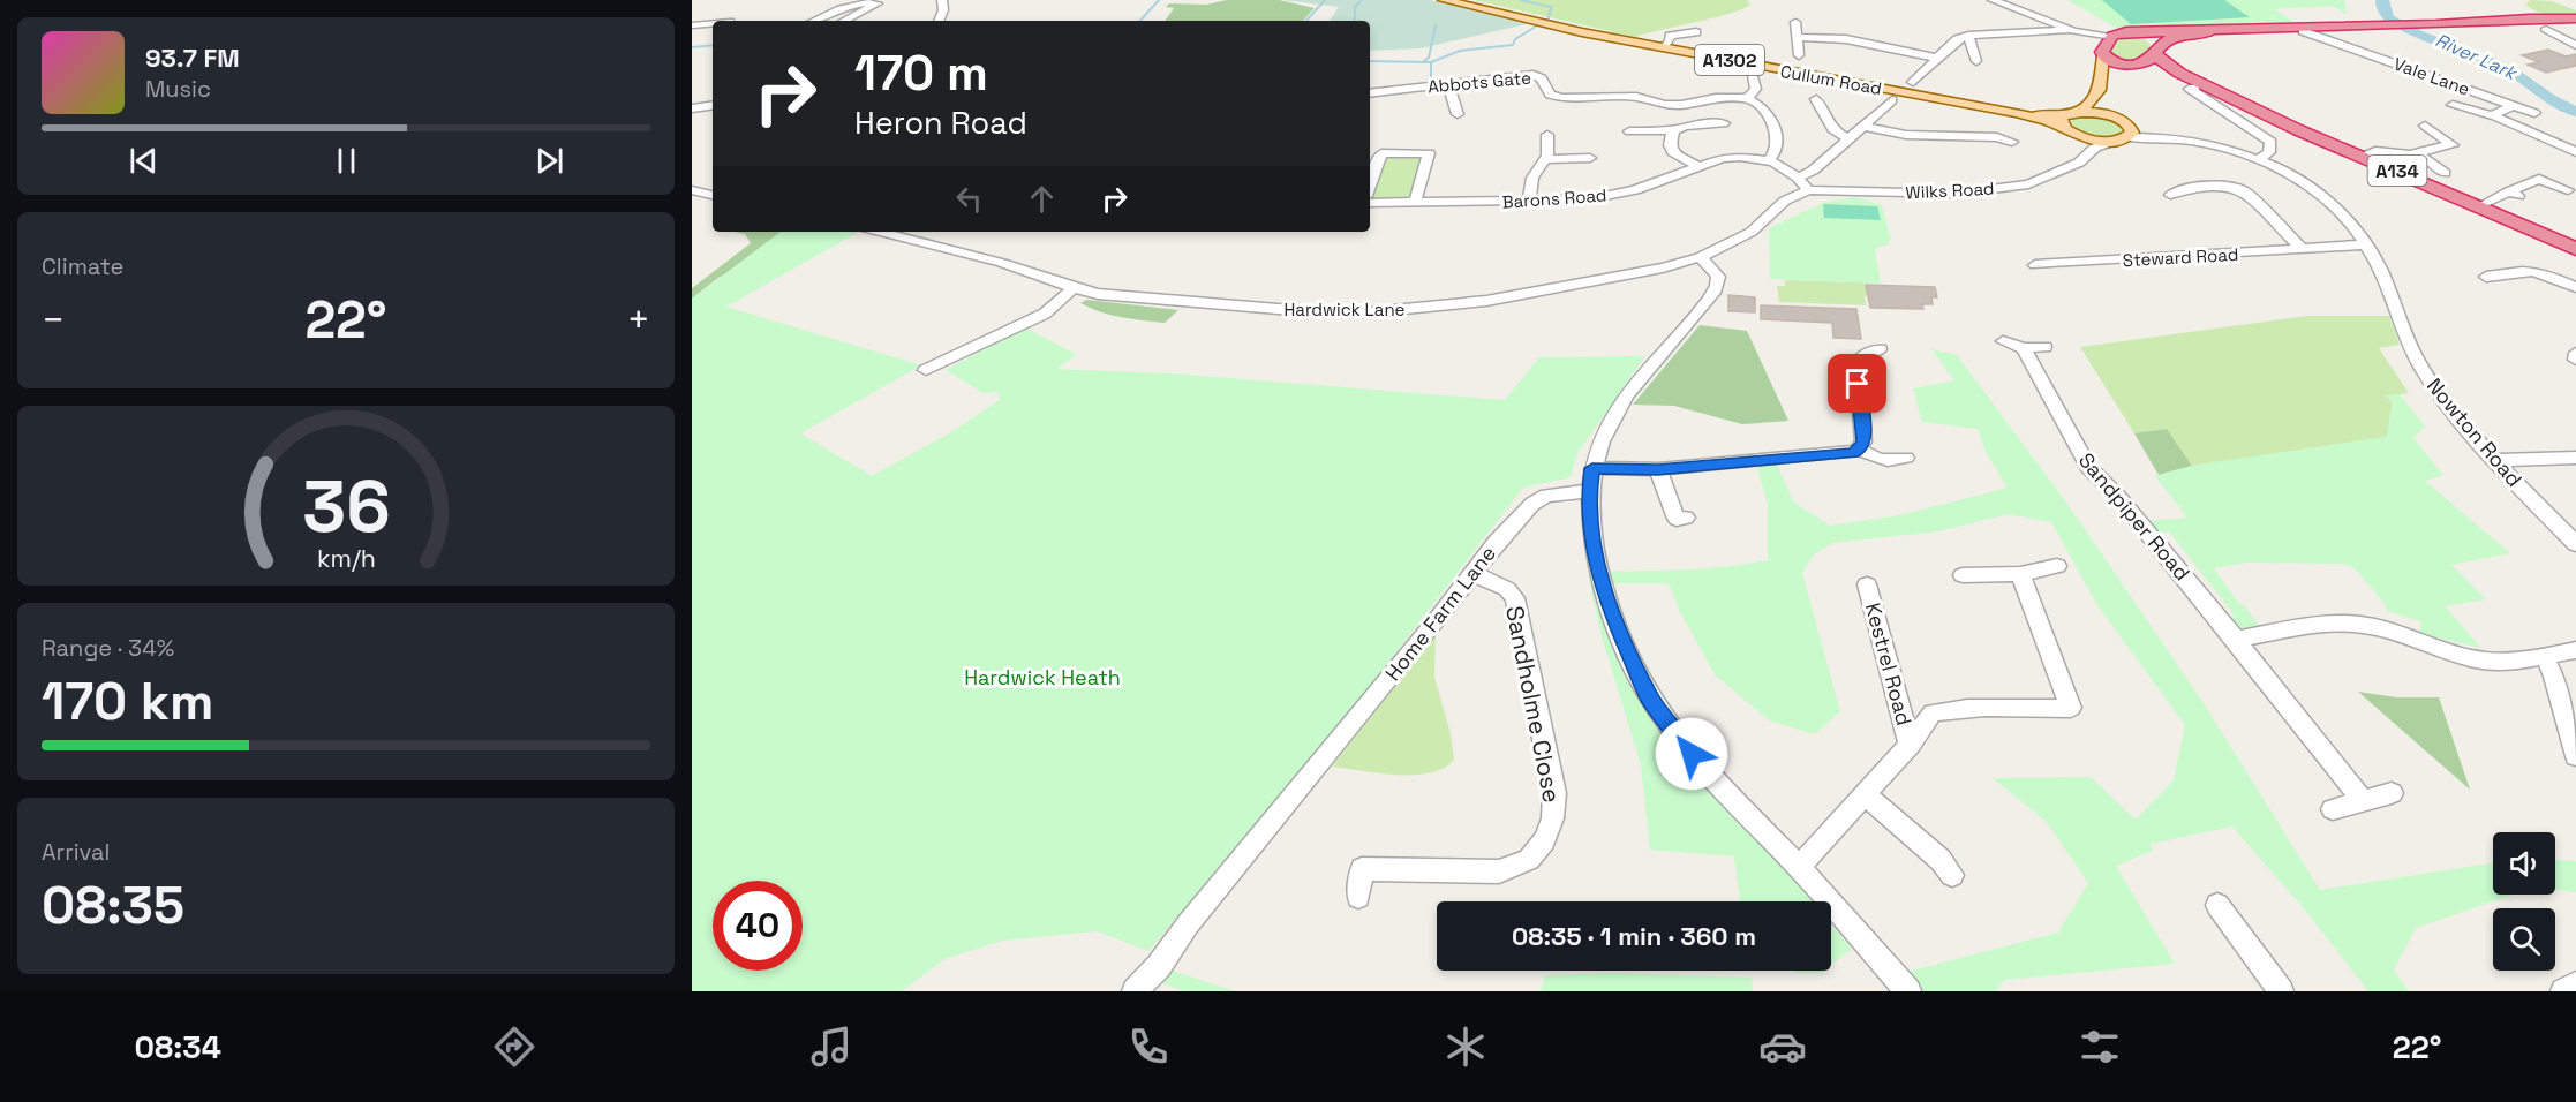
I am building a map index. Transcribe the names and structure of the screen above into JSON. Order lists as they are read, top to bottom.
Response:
{
  "streets": {
    "highway": ["A134"],
    "main road": ["A1302", "Cullum Road"],
    "street": [
      "Vale Lane",
      "Abbots Gate",
      "Wilks Road",
      "Barons Road",
      "Steward Road",
      "Hardwick Lane",
      "Nowton Road",
      "Sandpiper Road",
      "Home Farm Lane",
      "Kestrel Road",
      "Sandholme Close"
    ]
  },
  "crossings": [
    ["Wilks Road", "Barons Road"],
    ["Wilks Road", "Hardwick Lane"],
    ["Barons Road", "Hardwick Lane"],
    ["Steward Road", "Nowton Road"],
    ["Home Farm Lane", "Sandholme Close"]
  ],
  "water": ["River Lark"],
  "parks": ["Hardwick Heath"],
  "page": {
    "turn": ["170 m", "Heron Road"],
    "song": ["93.7 FM", "Music"],
    "tile": [
      "Climate",
      ["Range · 34%", "170 km"],
      ["Arrival", "08:35"]
    ],
    "heat": ["−", "22°", "+"],
    "limit": "40",
    "trip": "08:35 · 1 min · 360 m",
    "tabs": ["08:34", "22°"],
    "gauge": ["36", "km/h"]
  }
}
